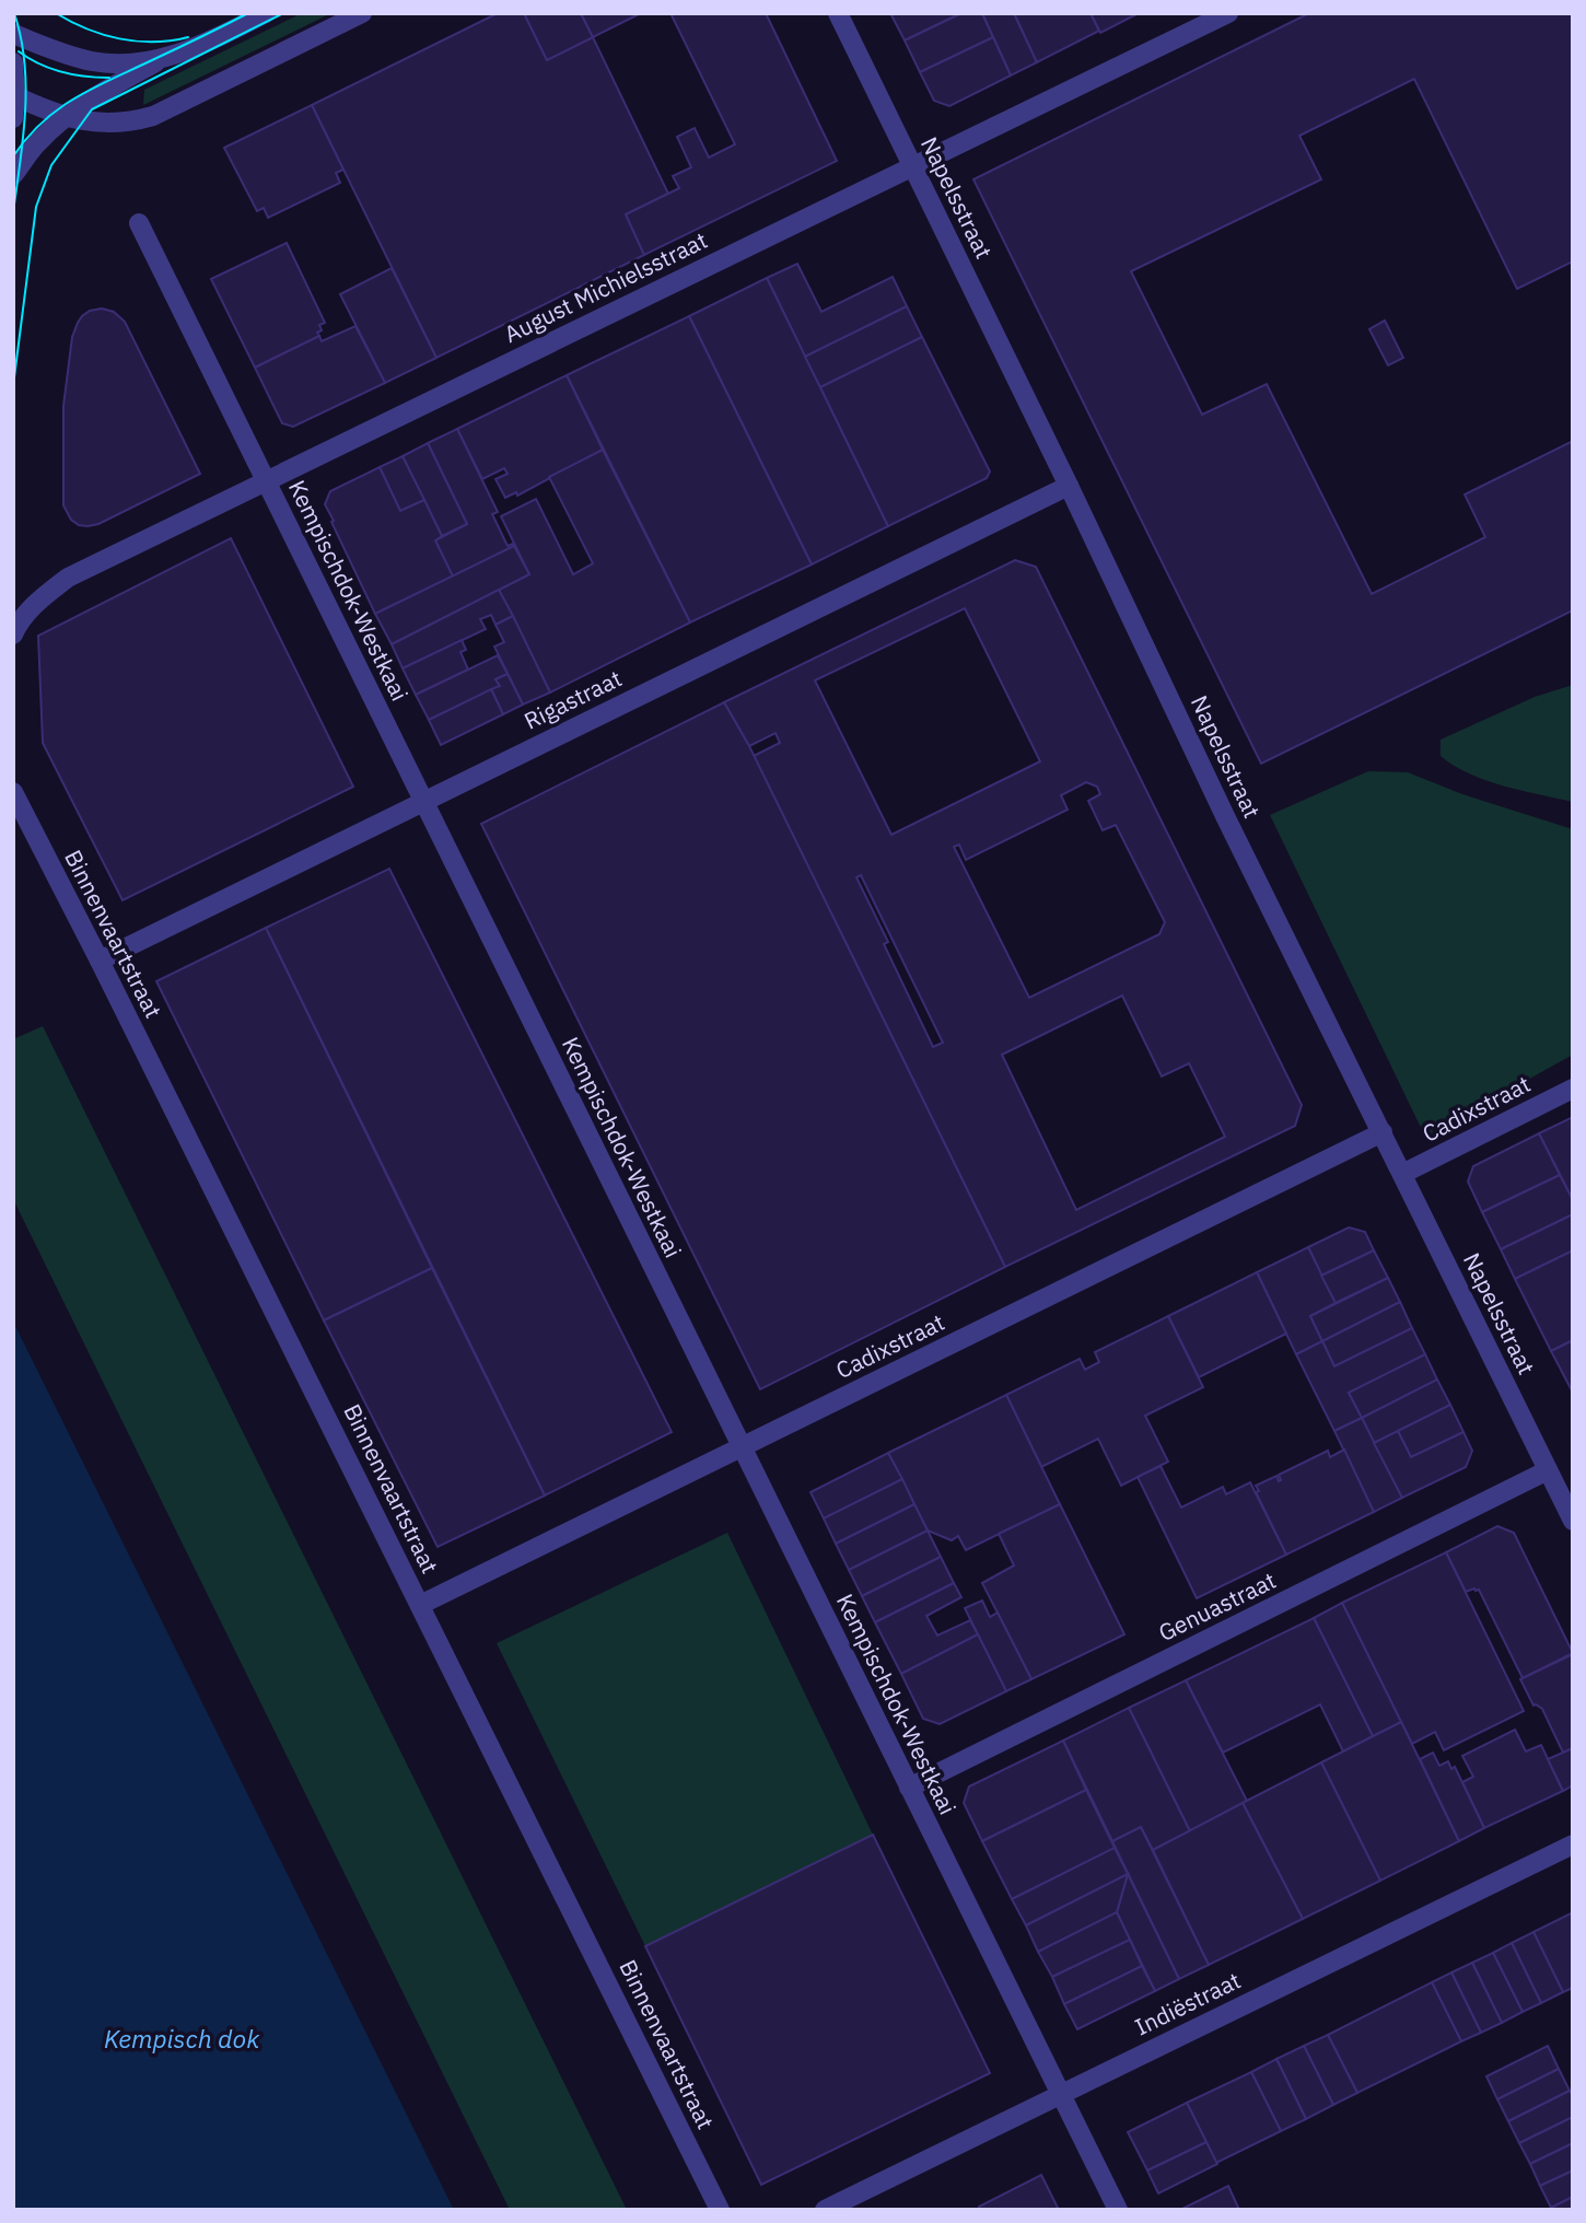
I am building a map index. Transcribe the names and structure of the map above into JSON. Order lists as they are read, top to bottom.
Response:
{
  "streets": {
    "street": [
      "Napelsstraat",
      "August Michielsstraat",
      "Kempischdok-Westkaai",
      "Rigastraat",
      "Binnenvaartstraat",
      "Cadixstraat",
      "Genuastraat",
      "Indiëstraat"
    ]
  },
  "crossings": [
    ["Napelsstraat", "August Michielsstraat"],
    ["Napelsstraat", "Rigastraat"],
    ["Napelsstraat", "Cadixstraat"],
    ["Napelsstraat", "Genuastraat"],
    ["August Michielsstraat", "Kempischdok-Westkaai"],
    ["Kempischdok-Westkaai", "Rigastraat"],
    ["Kempischdok-Westkaai", "Cadixstraat"],
    ["Kempischdok-Westkaai", "Genuastraat"],
    ["Kempischdok-Westkaai", "Indiëstraat"],
    ["Rigastraat", "Binnenvaartstraat"],
    ["Binnenvaartstraat", "Cadixstraat"]
  ],
  "water": ["Kempisch dok"]
}
